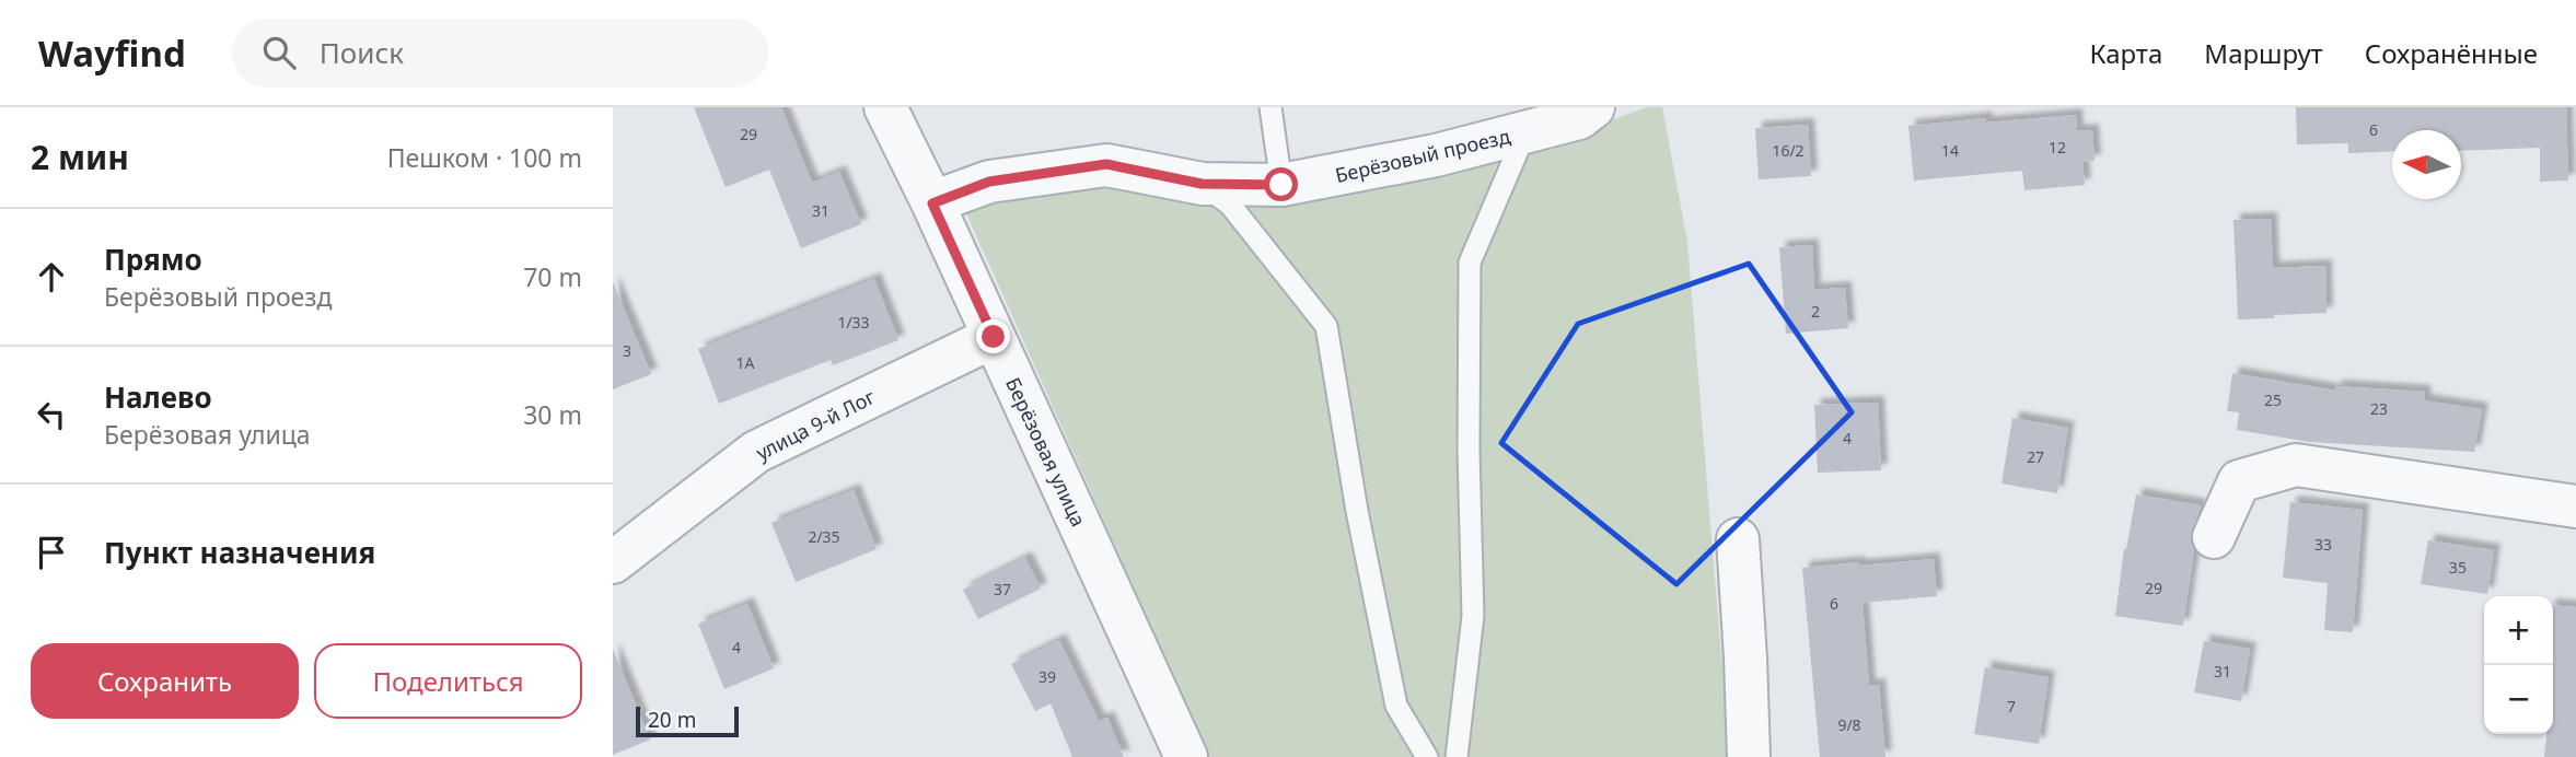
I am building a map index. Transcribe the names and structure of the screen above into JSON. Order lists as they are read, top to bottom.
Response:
{
  "streets": {
    "street": ["Берёзовый проезд", "улица 9-й Лог", "Берёзовая улица"]
  },
  "crossings": [
    ["Берёзовый проезд", "Берёзовая улица"],
    ["улица 9-й Лог", "Берёзовая улица"]
  ],
  "house_numbers": [
    "6",
    "29",
    "12",
    "16/2",
    "14",
    "31",
    "2",
    "1/33",
    "3",
    "1А",
    "25",
    "23",
    "4",
    "27",
    "2/35",
    "33",
    "35",
    "29",
    "37",
    "6",
    "4",
    "31",
    "39",
    "7",
    "9/8"
  ],
  "scale_bar": "20 m",
  "north": "left",
  "page": {
    "header": "Wayfind",
    "search": "Поиск",
    "nav": ["Карта", "Маршрут", "Сохранённые"],
    "heading": ["2 мин", "Пешком · 100 m"],
    "list": [
      ["Прямо", "Берёзовый проезд", "70 m"],
      ["Налево", "Берёзовая улица", "30 m"],
      "Пункт назначения"
    ],
    "map_buttons": ["+", "−"],
    "buttons": ["Сохранить", "Поделиться"],
    "scale": "20 m"
  }
}
